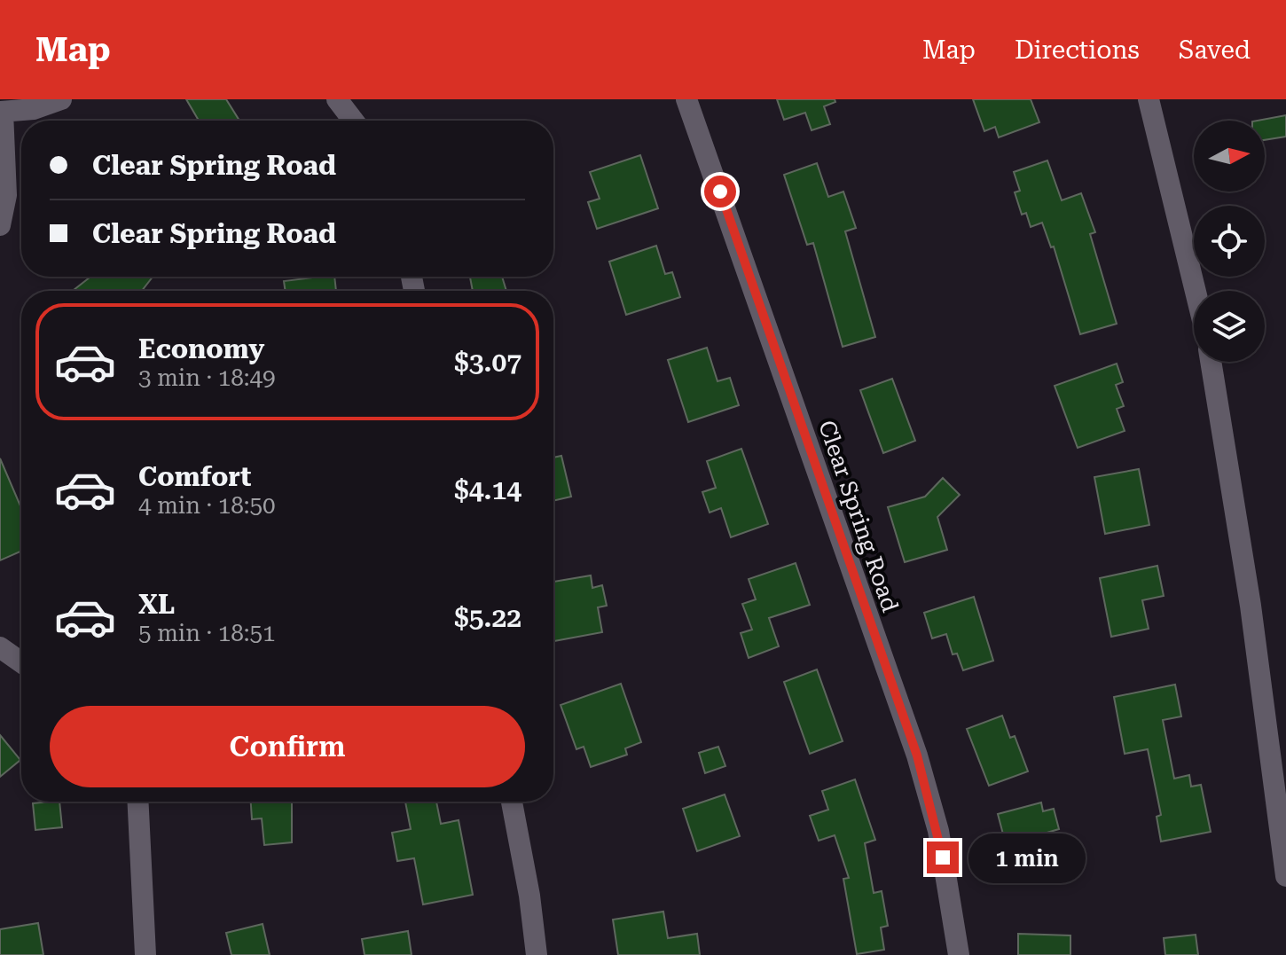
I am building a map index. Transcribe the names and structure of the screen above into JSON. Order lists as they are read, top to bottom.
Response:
{
  "streets": {
    "street": ["Clear Spring Road"]
  },
  "north": "right",
  "page": {
    "header": "Map",
    "nav": ["Map", "Directions", "Saved"],
    "banner": ["Clear Spring Road", "Clear Spring Road"],
    "list": [
      {
        "name": "Economy",
        "note": "3 min · 18:49",
        "value": "$3.07"
      },
      {
        "name": "Comfort",
        "note": "4 min · 18:50",
        "value": "$4.14"
      },
      {
        "name": "XL",
        "note": "5 min · 18:51",
        "value": "$5.22"
      }
    ],
    "buttons": "Confirm",
    "bubble": "1 min"
  }
}
